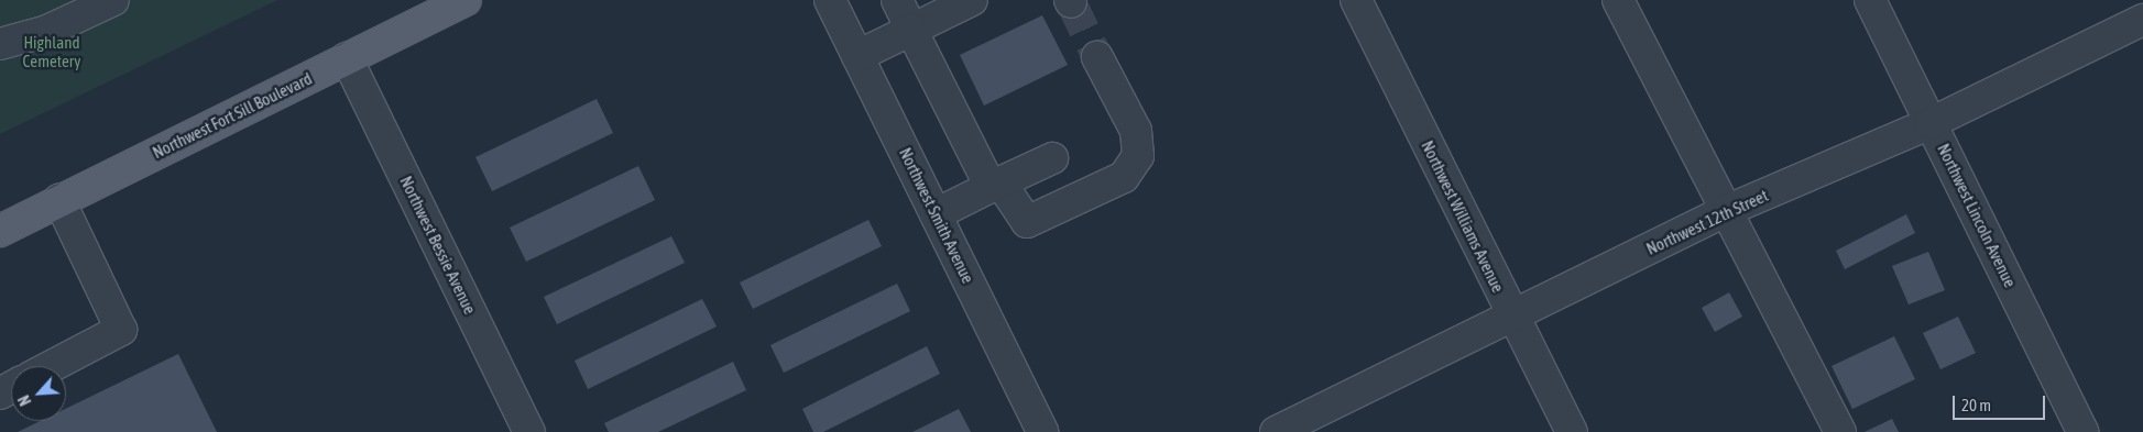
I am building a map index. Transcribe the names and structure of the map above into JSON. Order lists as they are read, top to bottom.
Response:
{
  "streets": {
    "main road": ["Northwest Fort Sill Boulevard"],
    "street": [
      "Northwest Smith Avenue",
      "Northwest Lincoln Avenue",
      "Northwest Williams Avenue",
      "Northwest 12th Street",
      "Northwest Bessie Avenue"
    ]
  },
  "crossings": [
    ["Northwest Fort Sill Boulevard", "Northwest Bessie Avenue"],
    ["Northwest Lincoln Avenue", "Northwest 12th Street"],
    ["Northwest Williams Avenue", "Northwest 12th Street"]
  ],
  "parks": ["Highland Cemetery"],
  "scale_bar": "20 m",
  "north": "bottom left"
}
